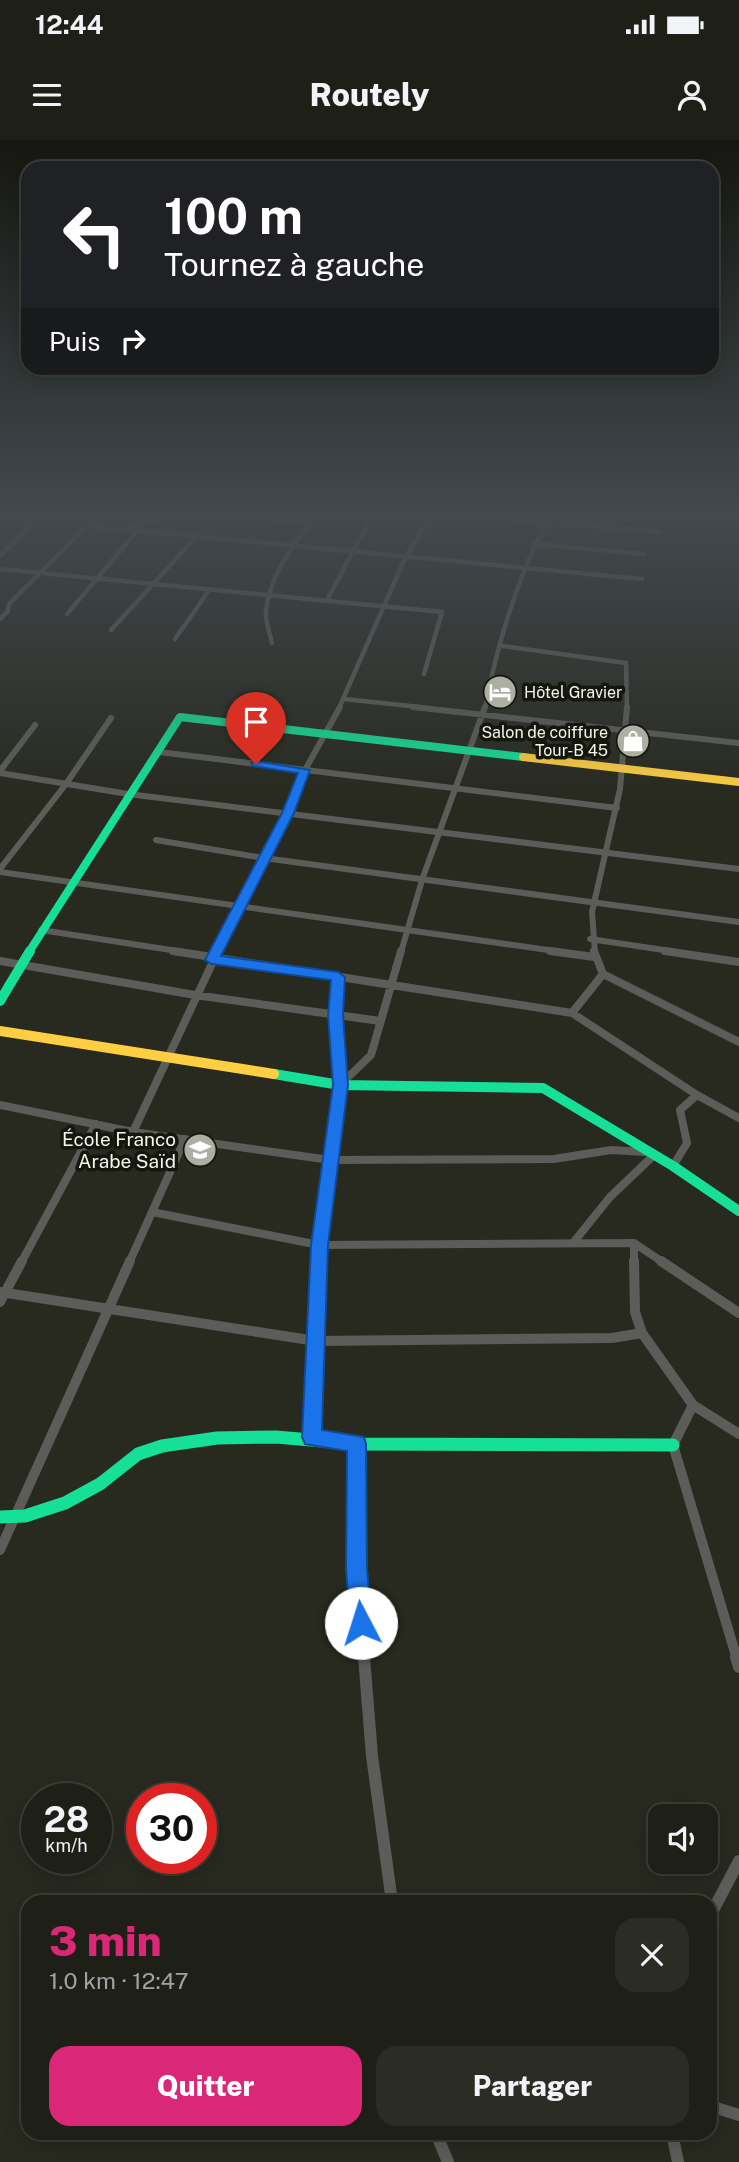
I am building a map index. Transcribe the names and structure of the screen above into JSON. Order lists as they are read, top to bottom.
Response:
{
  "places": {
    "hotel": ["Hôtel Gravier"],
    "shop": ["Salon de coiffure Tour-B 45"],
    "school or university": ["École Franco Arabe Saïd"]
  },
  "page": {
    "status": "12:44",
    "header": "Routely",
    "turn": ["100 m", "Tournez à gauche"],
    "then": "Puis",
    "speed": "28 km/h",
    "limit": "30",
    "heading": ["3 min", "1.0 km · 12:47"],
    "buttons": ["Quitter", "Partager"]
  }
}
